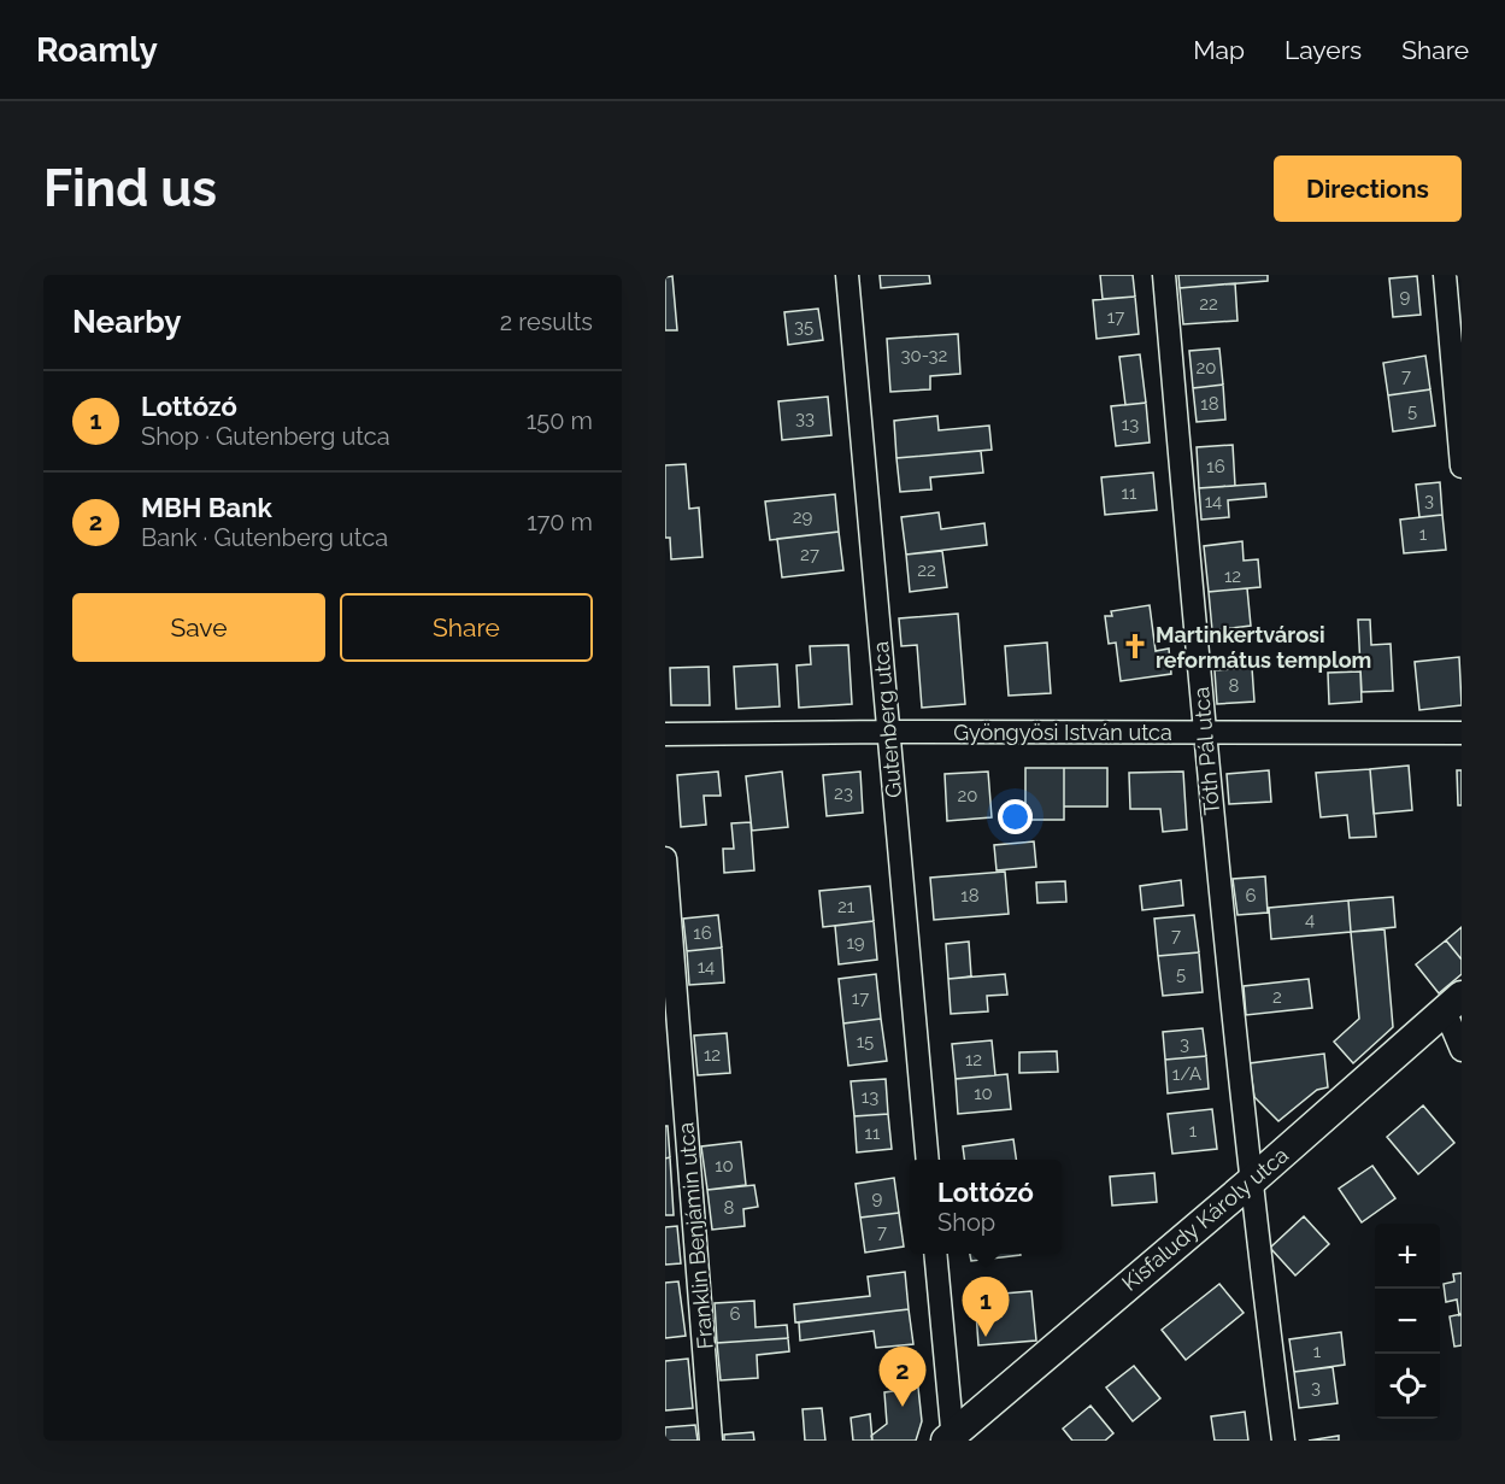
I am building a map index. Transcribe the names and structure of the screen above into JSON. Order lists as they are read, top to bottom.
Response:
{
  "streets": {
    "main road": ["Kisfaludy Károly utca"],
    "street": [
      "Gutenberg utca",
      "Gyöngyösi István utca",
      "Tóth Pál utca",
      "Franklin Benjámin utca"
    ]
  },
  "crossings": [
    ["Gutenberg utca", "Gyöngyösi István utca"],
    ["Gyöngyösi István utca", "Tóth Pál utca"],
    ["Tóth Pál utca", "Kisfaludy Károly utca"]
  ],
  "places": {
    "church": ["Martinkertvárosi református templom"]
  },
  "house_numbers": [
    "9",
    "22",
    "17",
    "35",
    "30-32",
    "20",
    "7",
    "18",
    "5",
    "33",
    "13",
    "16",
    "11",
    "3",
    "14",
    "29",
    "1",
    "27",
    "22",
    "12",
    "8",
    "23",
    "20",
    "18",
    "6",
    "21",
    "4",
    "16",
    "7",
    "19",
    "14",
    "5",
    "2",
    "17",
    "15",
    "3",
    "12",
    "12",
    "1/A",
    "10",
    "13",
    "1",
    "11",
    "10",
    "9",
    "8",
    "7",
    "6",
    "1",
    "3"
  ],
  "page": {
    "header": "Roamly",
    "nav": ["Map", "Layers", "Share"],
    "buttons": [
      "Directions",
      ["Save", "Share"]
    ],
    "title": "Find us",
    "heading": ["Nearby", "2 results"],
    "list": [
      {
        "mark": "1",
        "name": "Lottózó",
        "note": "Shop · Gutenberg utca",
        "value": "150 m"
      },
      {
        "mark": "2",
        "name": "MBH Bank",
        "note": "Bank · Gutenberg utca",
        "value": "170 m"
      }
    ],
    "popup": ["Lottózó", "Shop"],
    "map_buttons": ["+", "−"],
    "pins": ["1", "2"]
  }
}
